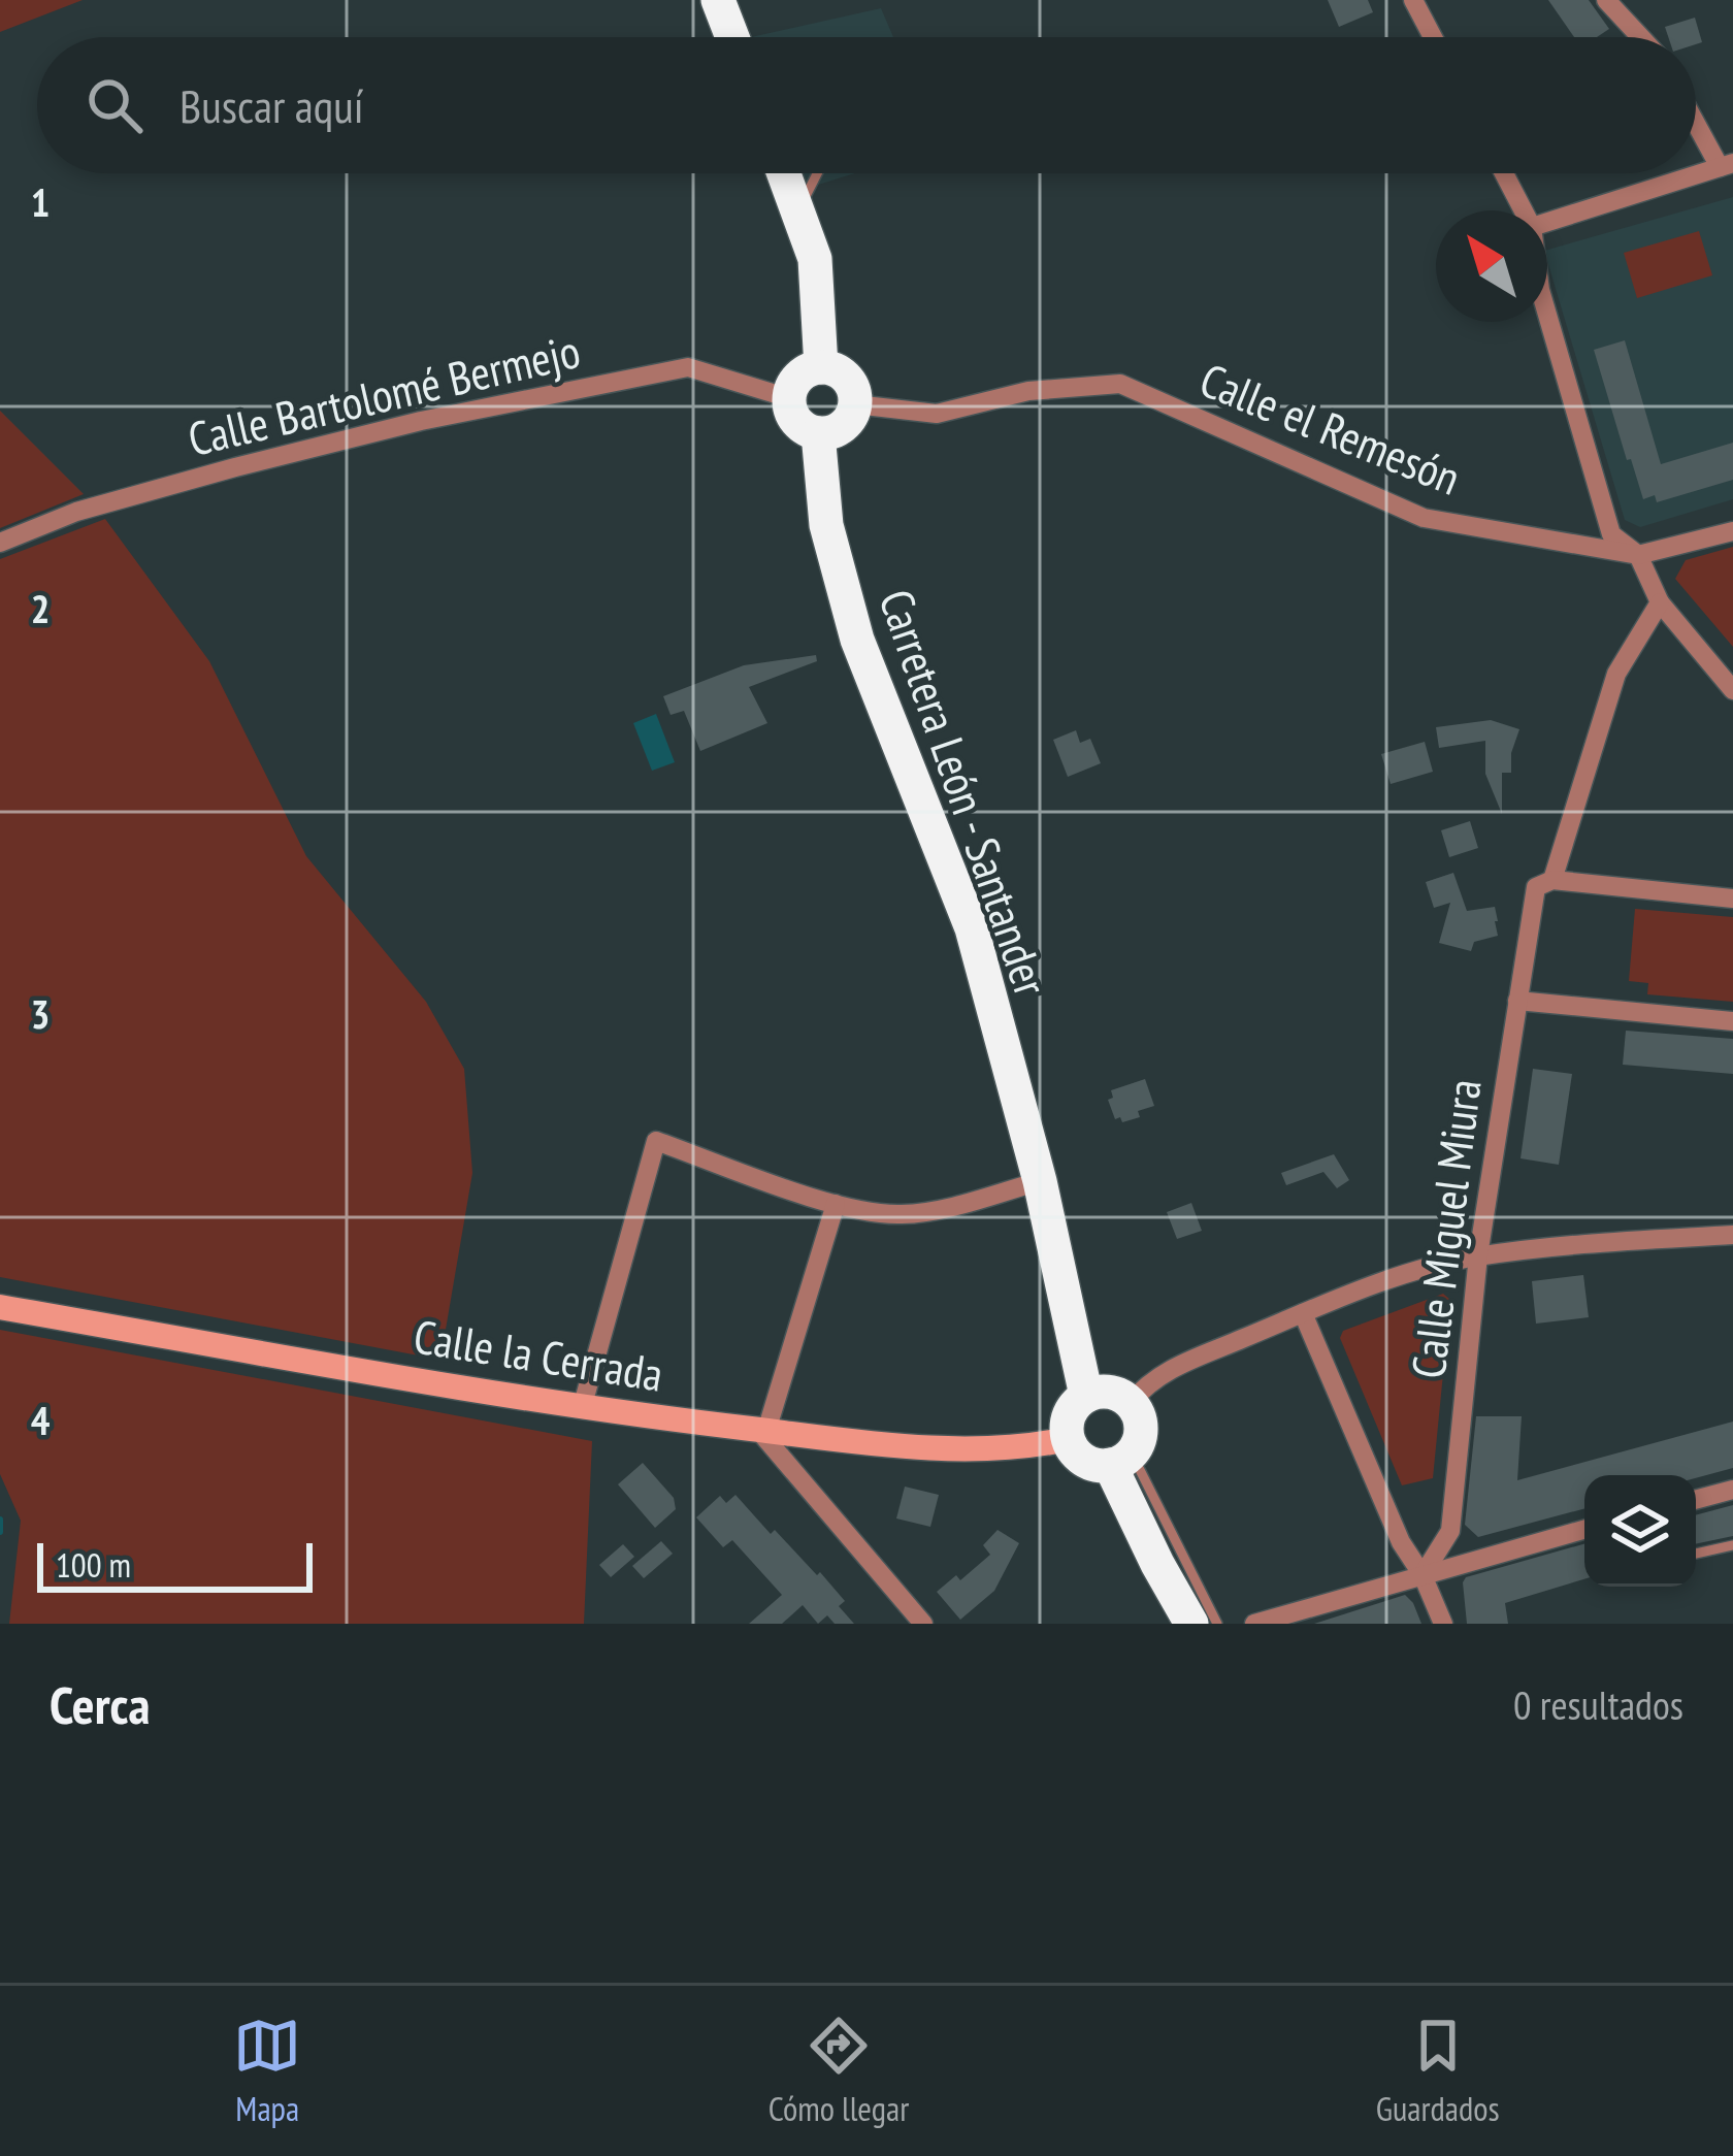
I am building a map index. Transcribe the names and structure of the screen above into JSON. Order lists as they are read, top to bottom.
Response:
{
  "streets": {
    "highway": ["Carretera León - Santander"],
    "street": [
      "Calle Bartolomé Bermejo",
      "Calle el Remesón",
      "Calle Miguel Miura",
      "Calle la Cerrada"
    ]
  },
  "crossings": [
    ["Calle Bartolomé Bermejo", "Calle el Remesón"],
    ["Calle Bartolomé Bermejo", "Carretera León - Santander"],
    ["Calle el Remesón", "Carretera León - Santander"],
    ["Carretera León - Santander", "Calle la Cerrada"]
  ],
  "scale_bar": "100 m",
  "north": "top left",
  "page": {
    "search": "Buscar aquí",
    "scale": "100 m",
    "heading": ["Cerca", "0 resultados"],
    "nav": ["Mapa", "Cómo llegar", "Guardados"]
  },
  "grid": {
    "rows": [
      "1",
      "2",
      "3",
      "4"
    ]
  }
}
